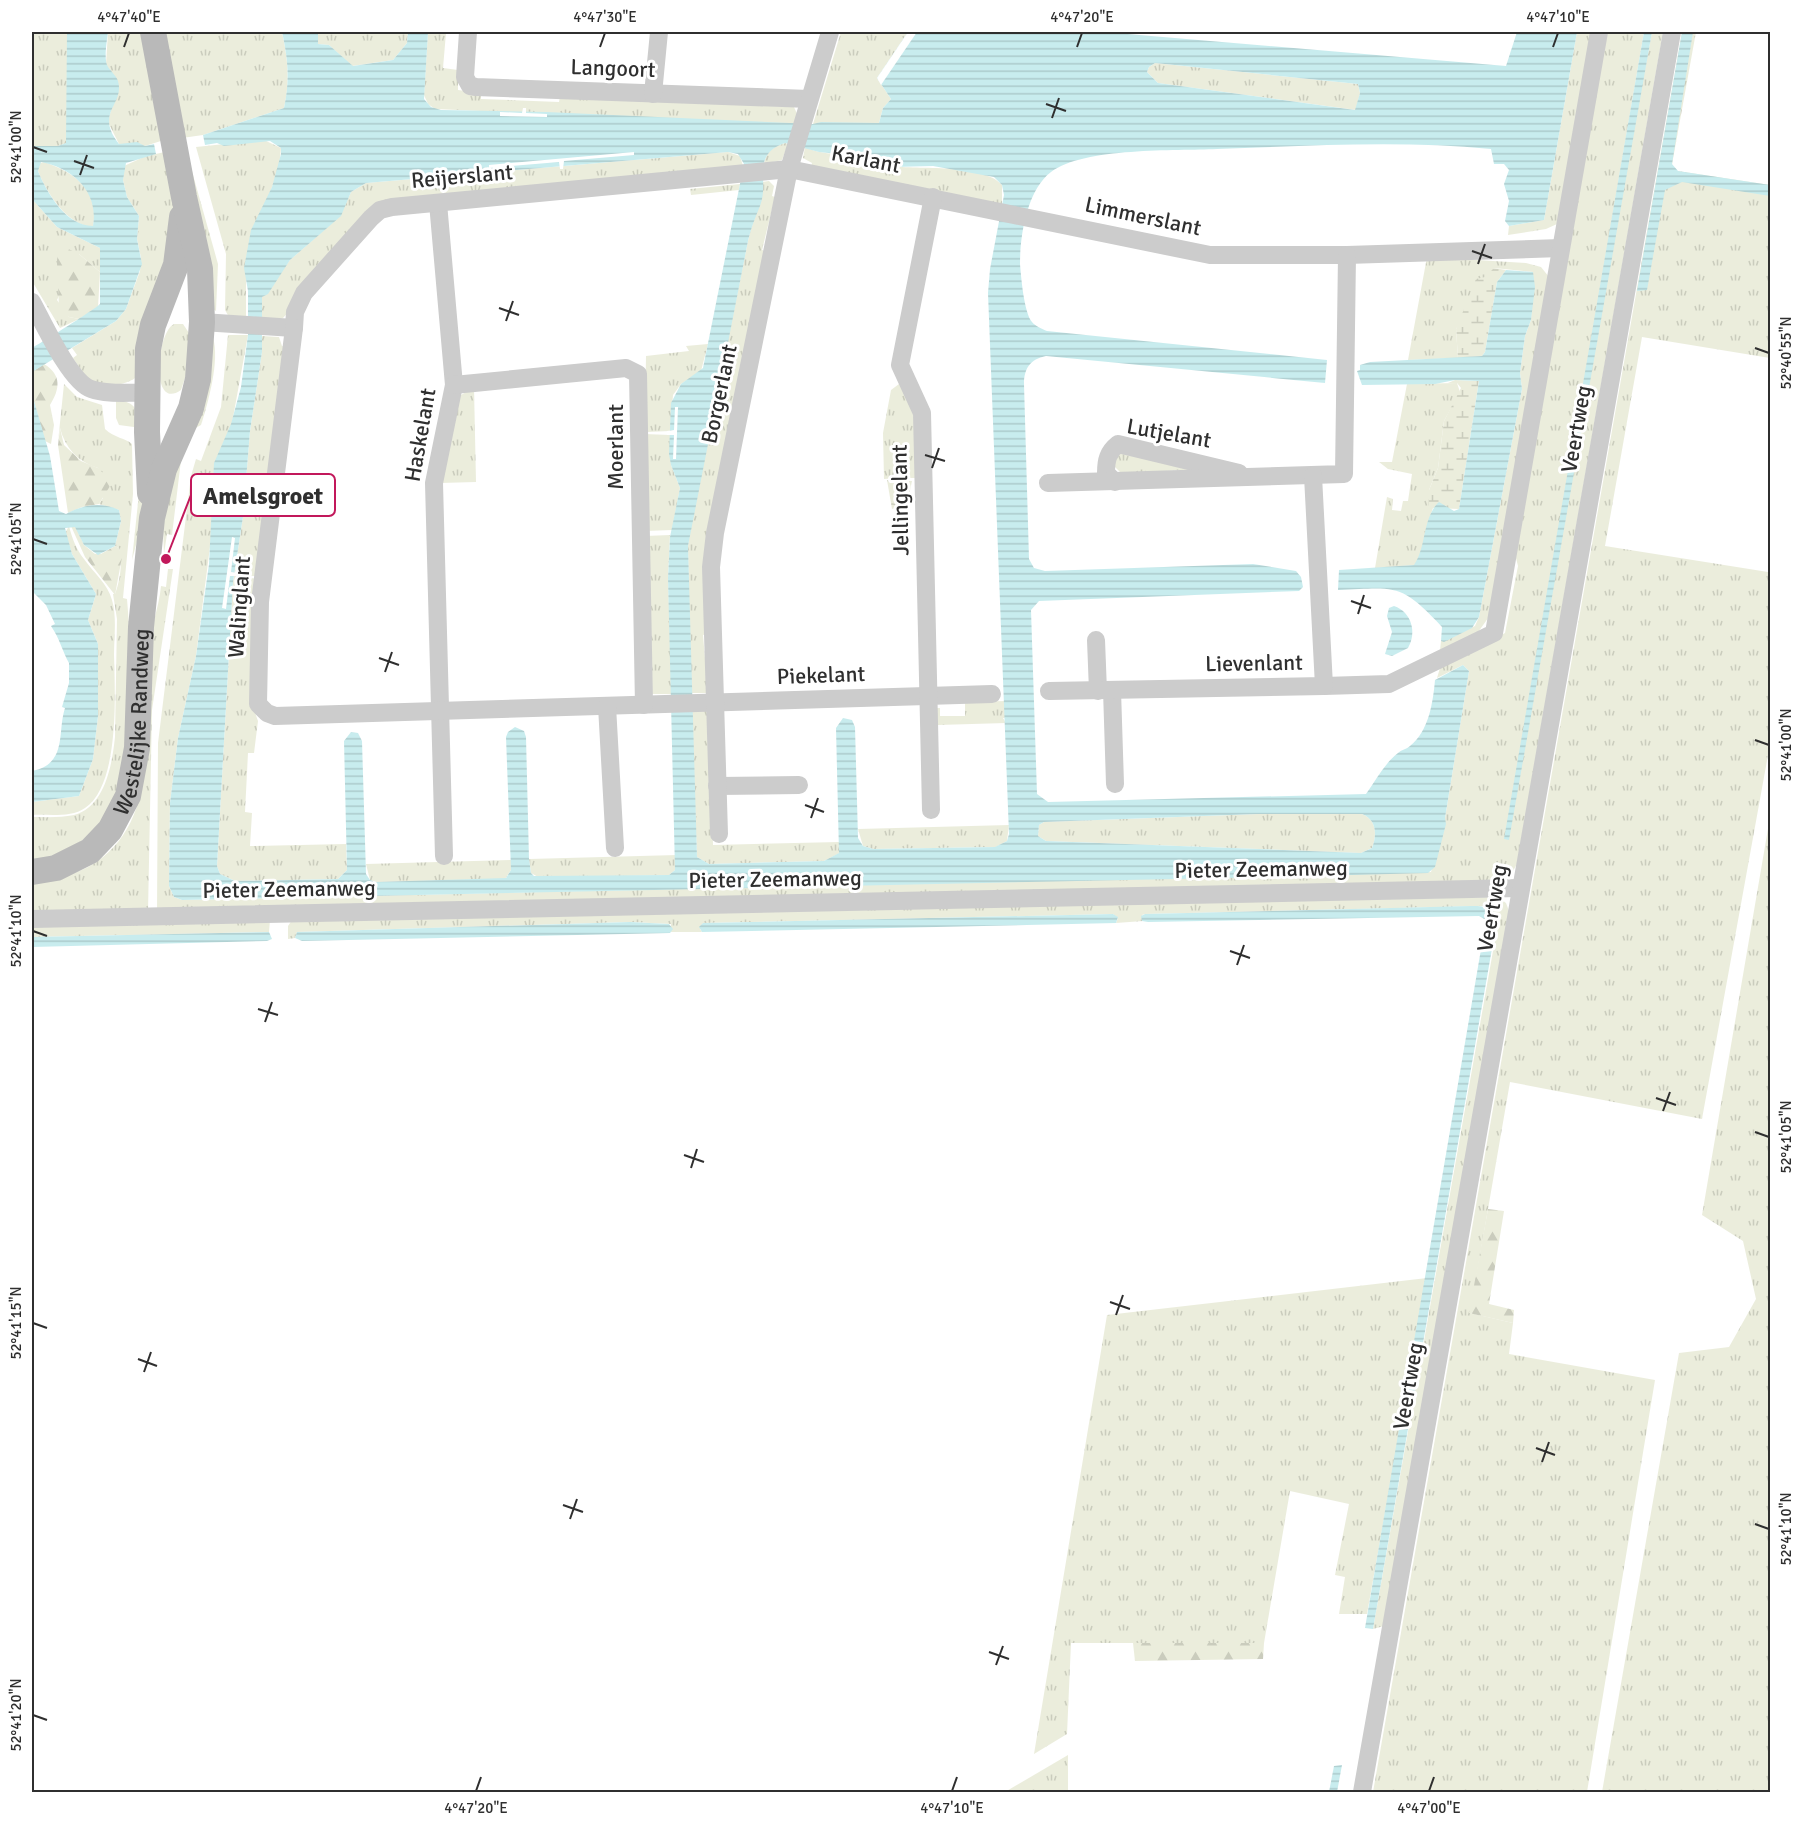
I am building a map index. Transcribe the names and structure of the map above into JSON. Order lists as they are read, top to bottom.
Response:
{
  "streets": {
    "street": [
      "Langoort",
      "Karlant",
      "Reijerslant",
      "Limmerslant",
      "Borgerlant",
      "Veertweg",
      "Lutjelant",
      "Haskelant",
      "Moerlant",
      "Jellingelant",
      "Walinglant",
      "Lievenlant",
      "Piekelant",
      "Westelijke Randweg",
      "Pieter Zeemanweg"
    ]
  },
  "crossings": [
    ["Langoort", "Borgerlant"],
    ["Karlant", "Reijerslant"],
    ["Karlant", "Limmerslant"],
    ["Karlant", "Borgerlant"],
    ["Karlant", "Jellingelant"],
    ["Reijerslant", "Borgerlant"],
    ["Reijerslant", "Haskelant"],
    ["Reijerslant", "Walinglant"],
    ["Limmerslant", "Lutjelant"],
    ["Limmerslant", "Jellingelant"],
    ["Borgerlant", "Walinglant"],
    ["Borgerlant", "Piekelant"],
    ["Veertweg", "Pieter Zeemanweg"],
    ["Lutjelant", "Lievenlant"],
    ["Haskelant", "Moerlant"],
    ["Haskelant", "Walinglant"],
    ["Moerlant", "Walinglant"],
    ["Jellingelant", "Piekelant"],
    ["Walinglant", "Piekelant"]
  ],
  "places": ["Amelsgroet"],
  "coordinates": [
    "4°47'40\"E",
    "4°47'30\"E",
    "4°47'20\"E",
    "4°47'10\"E",
    "52°41'00\"N",
    "52°40'55\"N",
    "52°41'05\"N",
    "52°41'10\"N",
    "52°41'15\"N",
    "52°41'20\"N",
    "4°47'00\"E"
  ]
}
